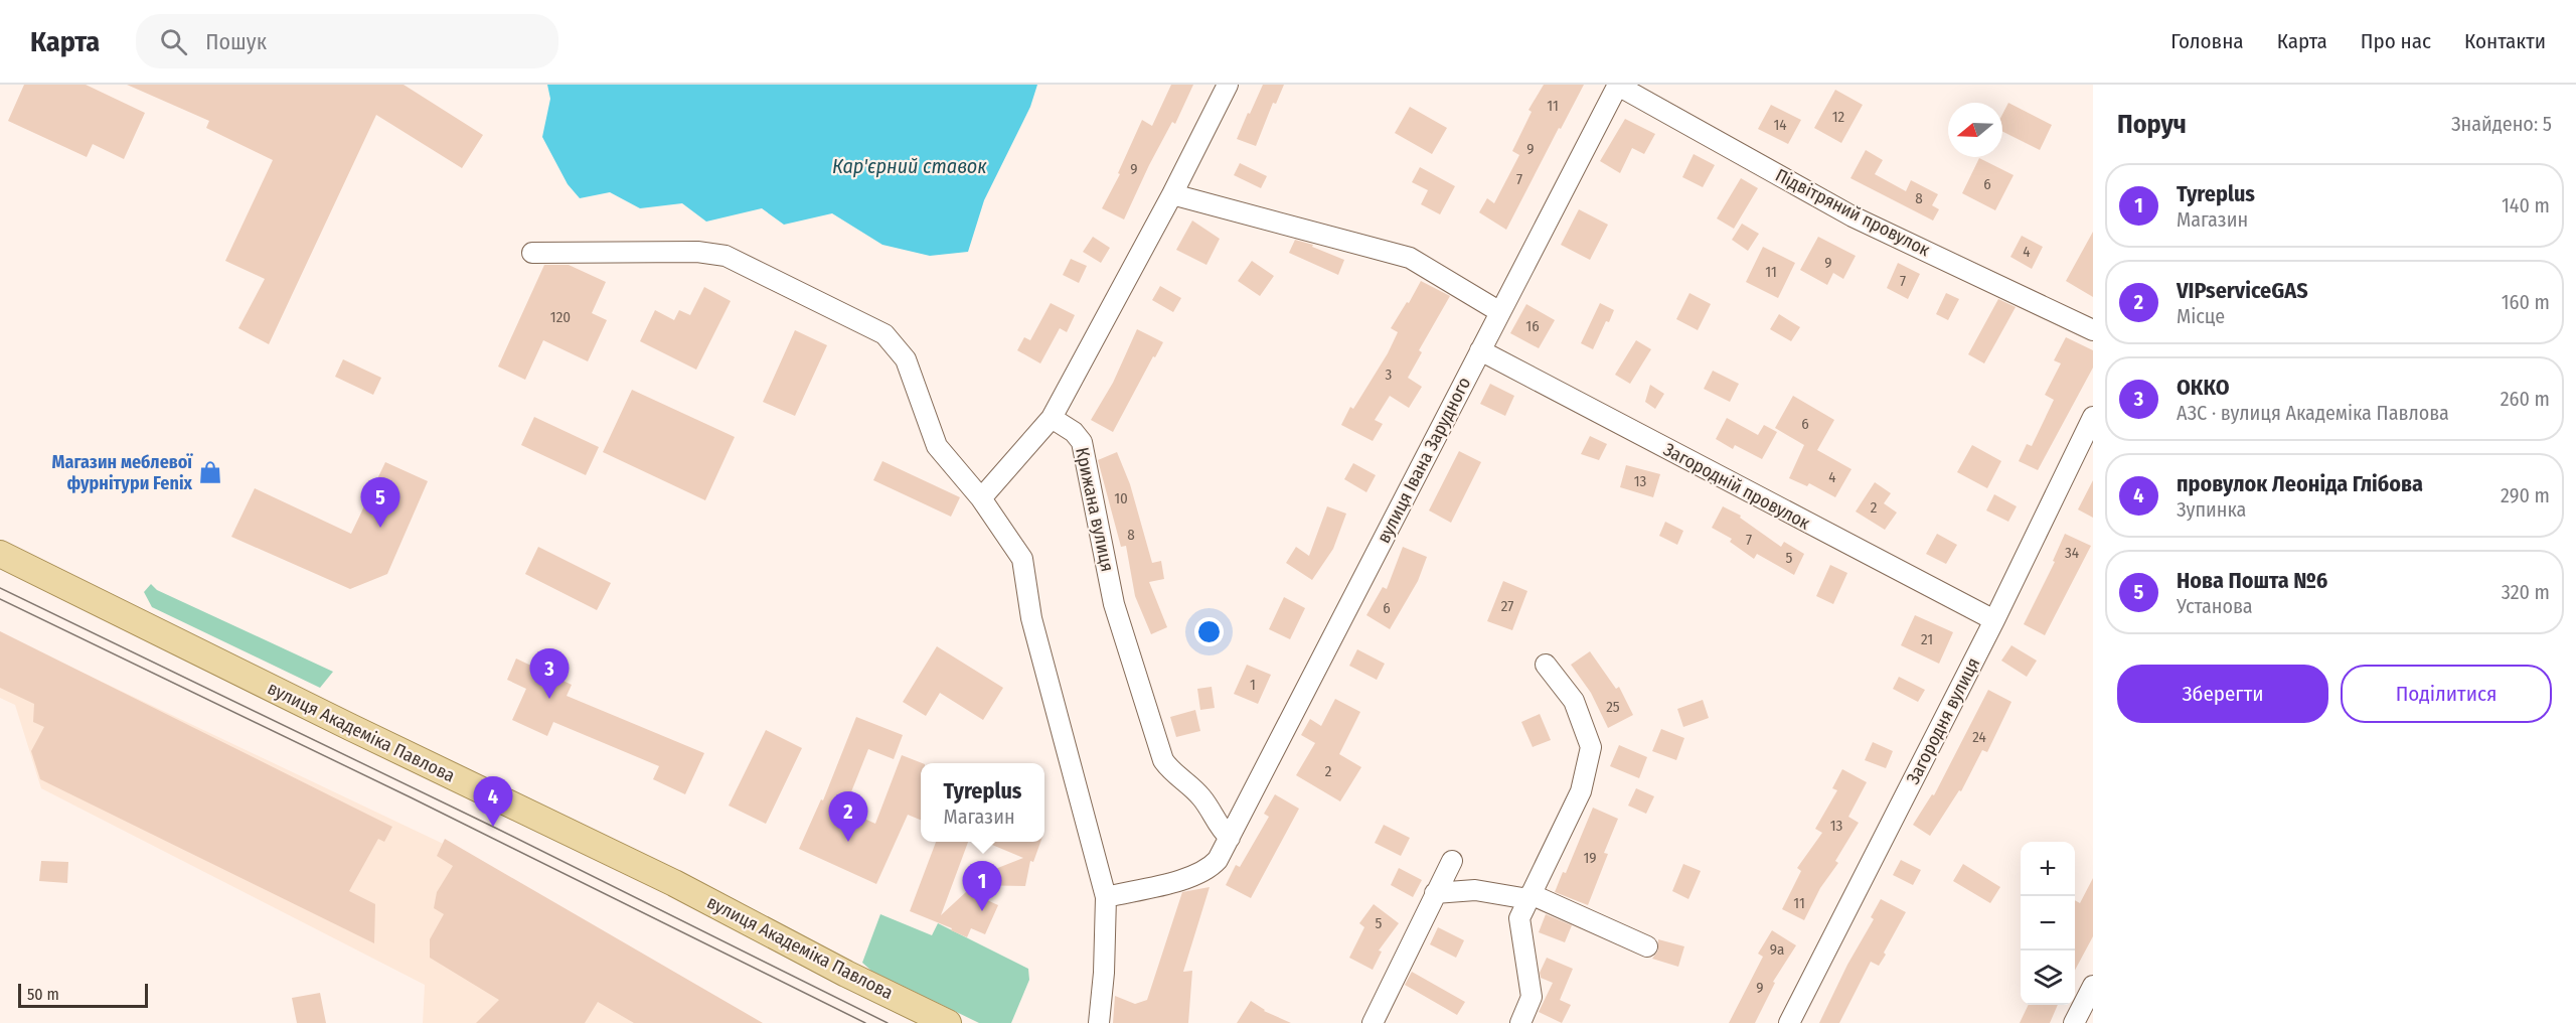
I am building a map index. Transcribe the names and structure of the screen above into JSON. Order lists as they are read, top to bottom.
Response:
{
  "streets": {
    "main road": ["вулиця Академіка Павлова"],
    "street": [
      "Підвітряний провулок",
      "вулиця Івана Зарудного",
      "Загородній провулок",
      "Крижана вулиця",
      "Загородня вулиця"
    ]
  },
  "crossings": [
    ["Підвітряний провулок", "вулиця Івана Зарудного"],
    ["вулиця Івана Зарудного", "Загородній провулок"],
    ["вулиця Івана Зарудного", "Крижана вулиця"],
    ["Загородній провулок", "Загородня вулиця"]
  ],
  "water": ["Кар'єрний ставок"],
  "places": {
    "shop": ["Магазин меблевої фурнітури Fenix"]
  },
  "house_numbers": [
    "11",
    "12",
    "14",
    "9",
    "9",
    "7",
    "6",
    "8",
    "4",
    "9",
    "11",
    "7",
    "120",
    "16",
    "3",
    "6",
    "4",
    "13",
    "10",
    "2",
    "8",
    "7",
    "34",
    "5",
    "27",
    "6",
    "21",
    "1",
    "25",
    "24",
    "2",
    "13",
    "19",
    "11",
    "5",
    "9а",
    "9"
  ],
  "scale_bar": "50 m",
  "north": "left",
  "page": {
    "header": "Карта",
    "search": "Пошук",
    "nav": [
      "Головна",
      "Карта",
      "Про нас",
      "Контакти"
    ],
    "heading": ["Поруч", "Знайдено: 5"],
    "list": [
      {
        "mark": "1",
        "name": "Tyreplus",
        "note": "Магазин",
        "value": "140 m"
      },
      {
        "mark": "2",
        "name": "VIPserviceGAS",
        "note": "Місце",
        "value": "160 m"
      },
      {
        "mark": "3",
        "name": "ОККО",
        "note": "АЗС · вулиця Академіка Павлова",
        "value": "260 m"
      },
      {
        "mark": "4",
        "name": "провулок Леоніда Глібова",
        "note": "Зупинка",
        "value": "290 m"
      },
      {
        "mark": "5",
        "name": "Нова Пошта №6",
        "note": "Установа",
        "value": "320 m"
      }
    ],
    "pins": [
      "5",
      "3",
      "4",
      "2",
      "1"
    ],
    "buttons": ["Зберегти", "Поділитися"],
    "popup": ["Tyreplus", "Магазин"],
    "map_buttons": ["+", "−"],
    "scale": "50 m"
  }
}
